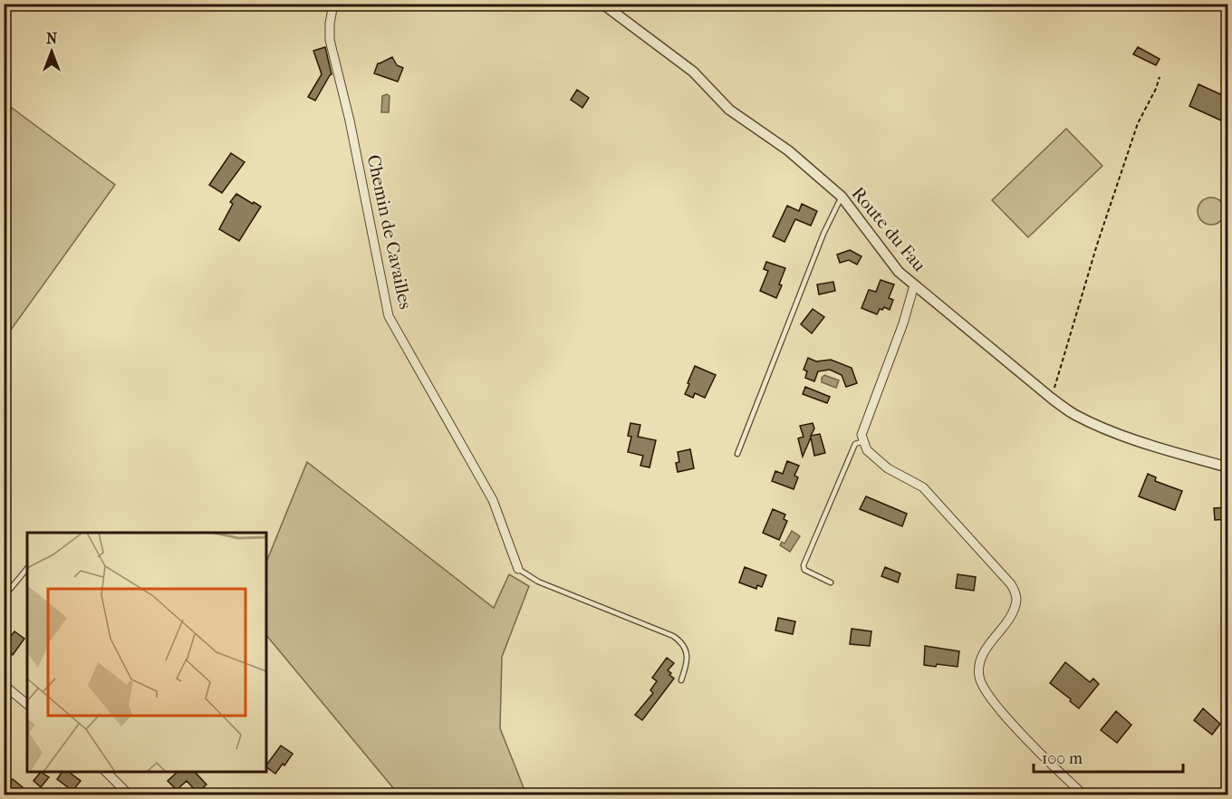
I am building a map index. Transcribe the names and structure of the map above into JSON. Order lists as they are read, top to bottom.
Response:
{
  "streets": {
    "street": ["Route du Fau", "Chemin de Cavailles"]
  },
  "scale_bar": "100 m",
  "north": "top"
}
